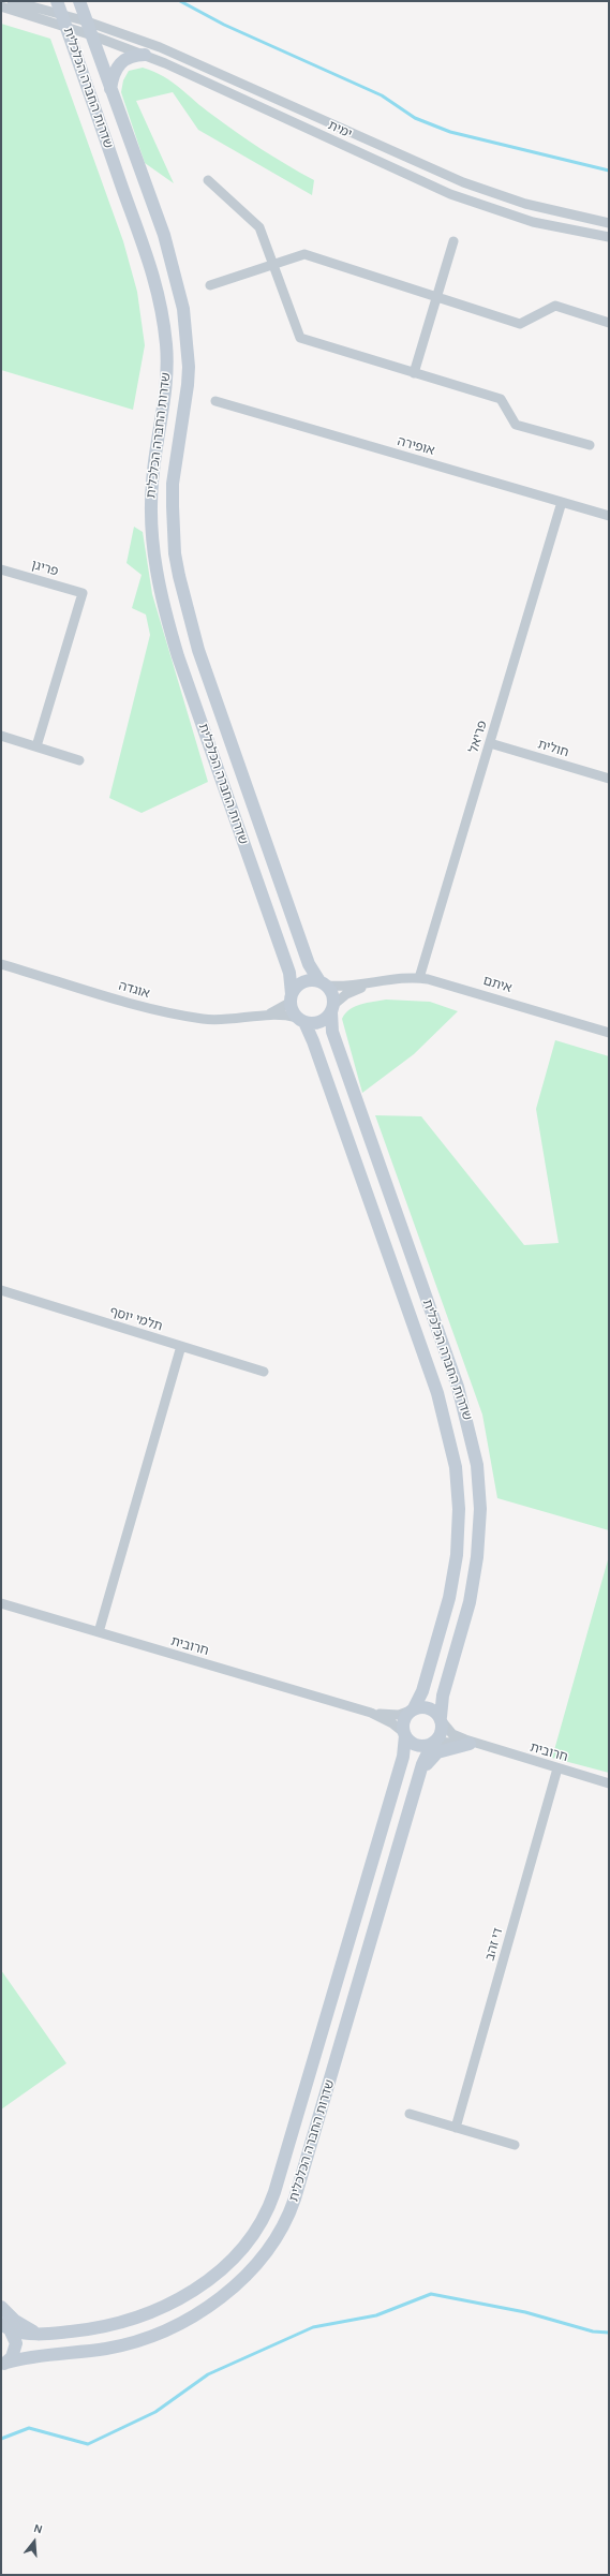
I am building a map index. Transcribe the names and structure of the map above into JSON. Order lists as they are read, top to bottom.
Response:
{
  "streets": {
    "main road": ["שדרות החברה הכלכלית"],
    "street": [
      "ימית",
      "אופירה",
      "פריגן",
      "פריאל",
      "חולית",
      "איתם",
      "אוגדה",
      "תלמי יוסף",
      "חרובית",
      "די זהב"
    ]
  },
  "crossings": [
    ["שדרות החברה הכלכלית", "ימית"],
    ["שדרות החברה הכלכלית", "איתם"],
    ["שדרות החברה הכלכלית", "אוגדה"],
    ["שדרות החברה הכלכלית", "חרובית"],
    ["אופירה", "פריאל"],
    ["פריאל", "חולית"],
    ["פריאל", "איתם"],
    ["איתם", "אוגדה"],
    ["חרובית", "די זהב"]
  ],
  "north": "top"
}
